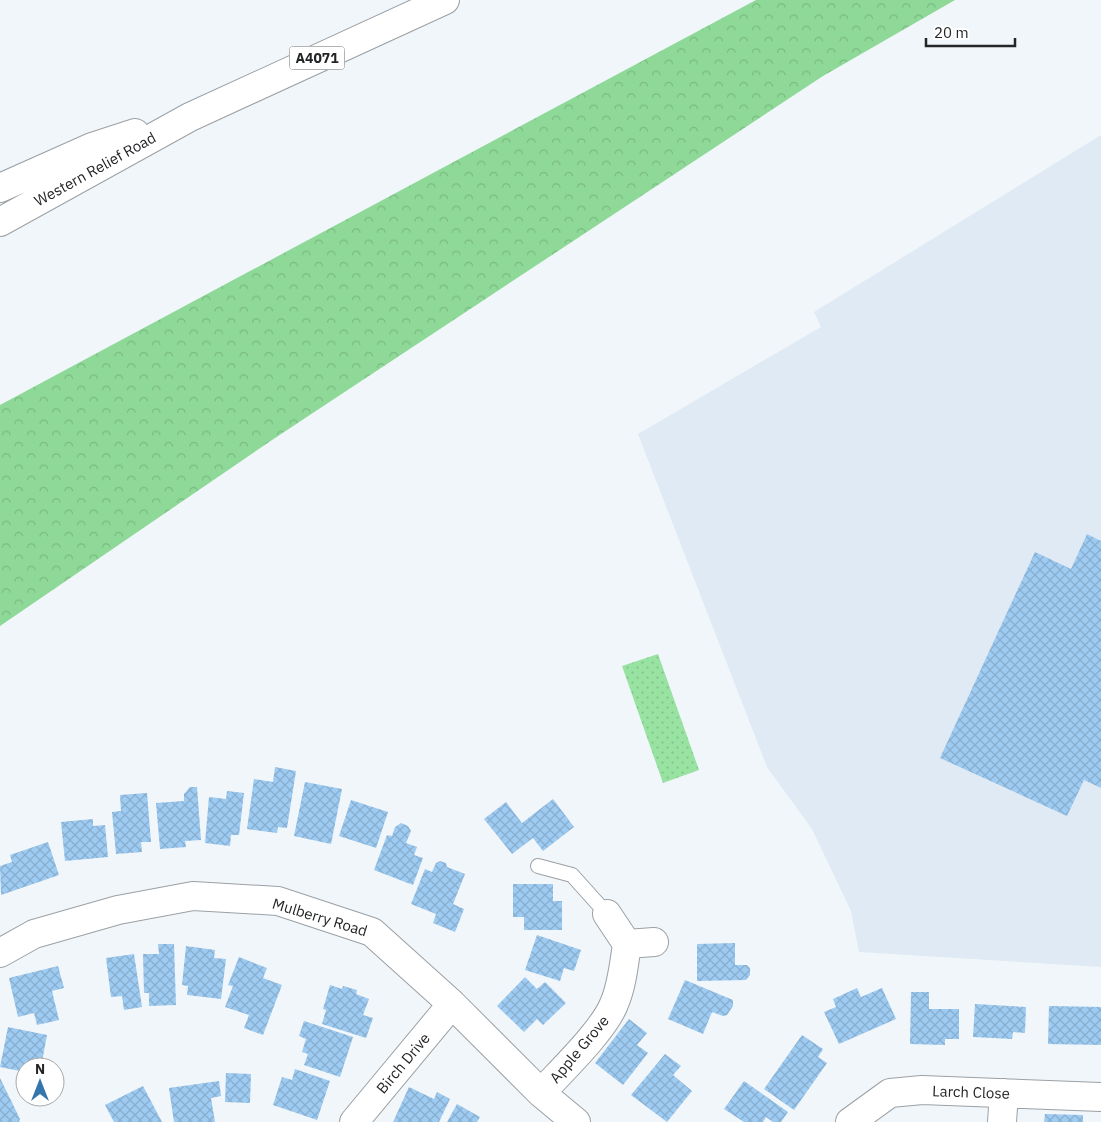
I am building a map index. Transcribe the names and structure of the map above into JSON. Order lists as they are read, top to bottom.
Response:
{
  "streets": {
    "main road": [
      "A4071",
      "Western Relief Road",
      "Mulberry Road",
      "Apple Grove",
      "Birch Drive",
      "Larch Close"
    ]
  },
  "crossings": [
    ["Mulberry Road", "Apple Grove"],
    ["Mulberry Road", "Birch Drive"]
  ],
  "scale_bar": "20 m",
  "north": "top"
}
